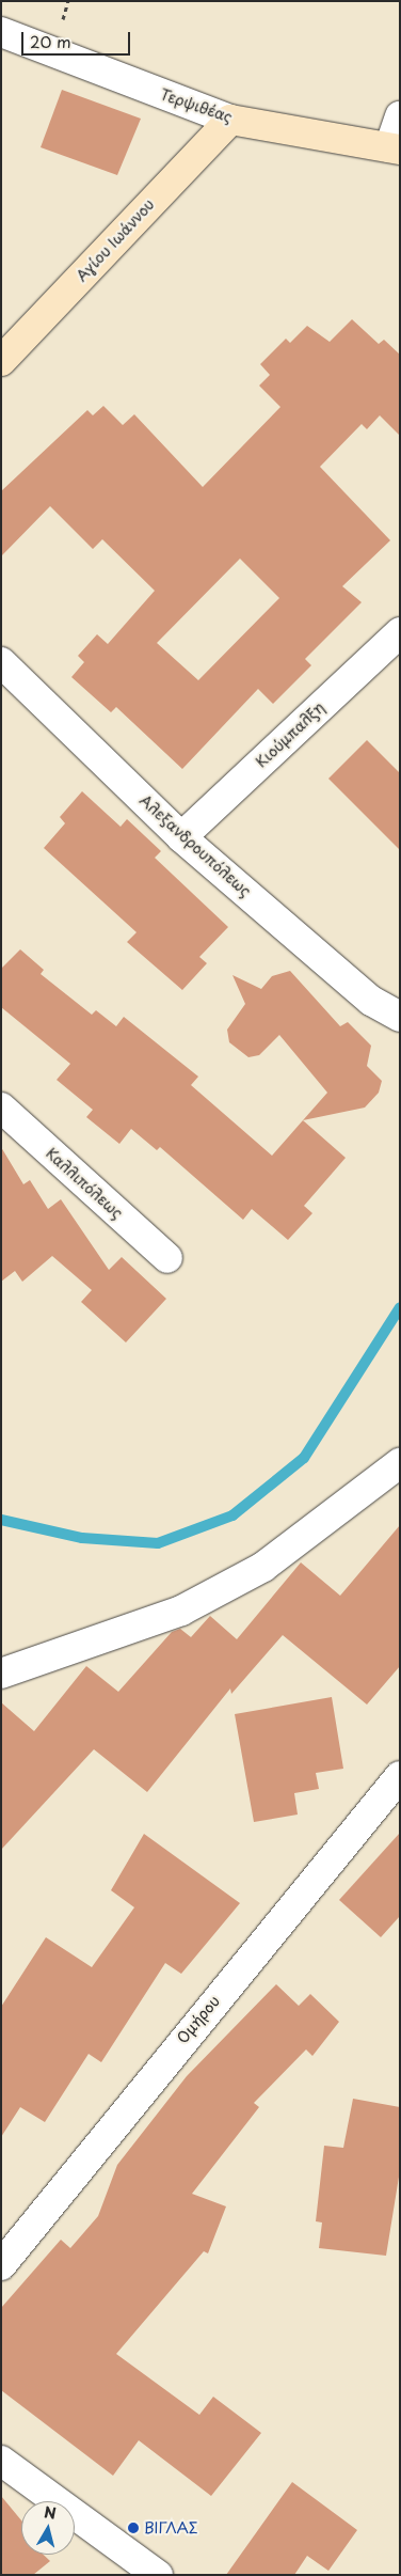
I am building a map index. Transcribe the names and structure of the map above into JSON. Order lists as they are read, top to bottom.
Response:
{
  "streets": {
    "street": [
      "Τερψιθέας",
      "Αγίου Ιωάννου",
      "Κιούμπαλξη",
      "Αλεξανδρουπόλεως",
      "Καλλιπόλεως",
      "Ομήρου"
    ]
  },
  "crossings": [
    ["Τερψιθέας", "Αγίου Ιωάννου"],
    ["Κιούμπαλξη", "Αλεξανδρουπόλεως"]
  ],
  "places": ["ΒΙΓΛΑΣ"],
  "scale_bar": "20 m",
  "north": "top"
}
